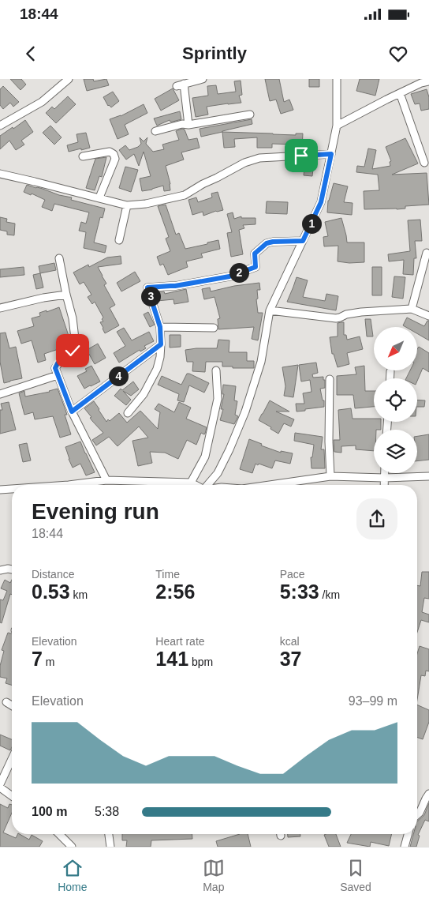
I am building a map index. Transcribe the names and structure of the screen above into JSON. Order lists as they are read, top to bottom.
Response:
{
  "north": "bottom left",
  "page": {
    "status": "18:44",
    "header": "Sprintly",
    "pins": [
      "1",
      "2",
      "3",
      "4"
    ],
    "heading": ["Evening run", "18:44"],
    "stats": [
      ["Distance", "0.53 km"],
      ["Time", "2:56"],
      ["Pace", "5:33 /km"],
      ["Elevation", "7 m"],
      ["Heart rate", "141 bpm"],
      ["kcal", "37"]
    ],
    "chart": ["Elevation", "93–99 m"],
    "list": [
      {
        "name": "100 m",
        "note": "5:38"
      }
    ],
    "tabs": ["Home", "Map", "Saved"]
  }
}
